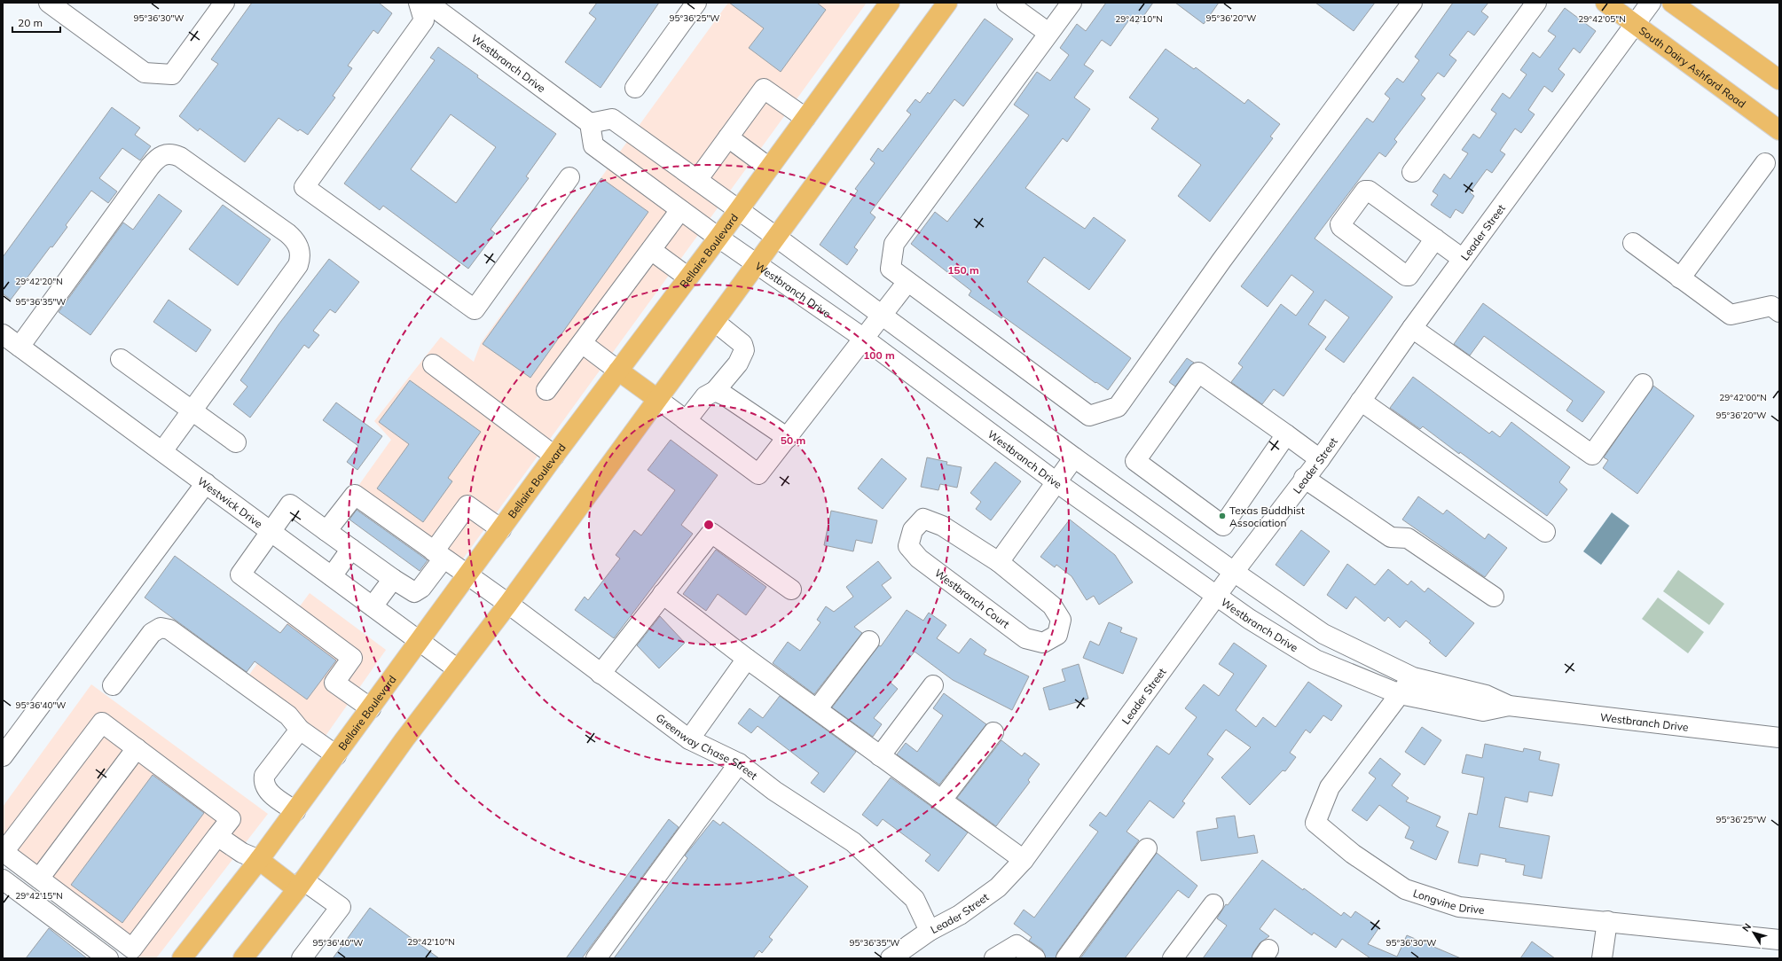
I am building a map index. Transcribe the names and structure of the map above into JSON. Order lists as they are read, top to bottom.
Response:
{
  "streets": {
    "main road": ["South Dairy Ashford Road", "Bellaire Boulevard"],
    "street": [
      "Westbranch Drive",
      "Leader Street",
      "Westwick Drive",
      "Westbranch Court",
      "Greenway Chase Street",
      "Longvine Drive"
    ]
  },
  "crossings": [
    ["Westbranch Drive", "Leader Street"],
    ["Westbranch Drive", "Bellaire Boulevard"],
    ["Westbranch Drive", "Longvine Drive"],
    ["South Dairy Ashford Road", "Leader Street"],
    ["Leader Street", "Greenway Chase Street"],
    ["Bellaire Boulevard", "Westwick Drive"],
    ["Bellaire Boulevard", "Greenway Chase Street"]
  ],
  "places": ["Texas Buddhist Association"],
  "scale_bar": "20 m",
  "north": "top left",
  "coordinates": [
    "95°36'30\"W",
    "95°36'25\"W",
    "95°36'20\"W",
    "29°42'10\"N",
    "29°42'05\"N",
    "29°42'20\"N",
    "95°36'35\"W",
    "29°42'00\"N",
    "95°36'40\"W",
    "29°42'15\"N"
  ],
  "rings": ["150 m", "100 m", "50 m"]
}
